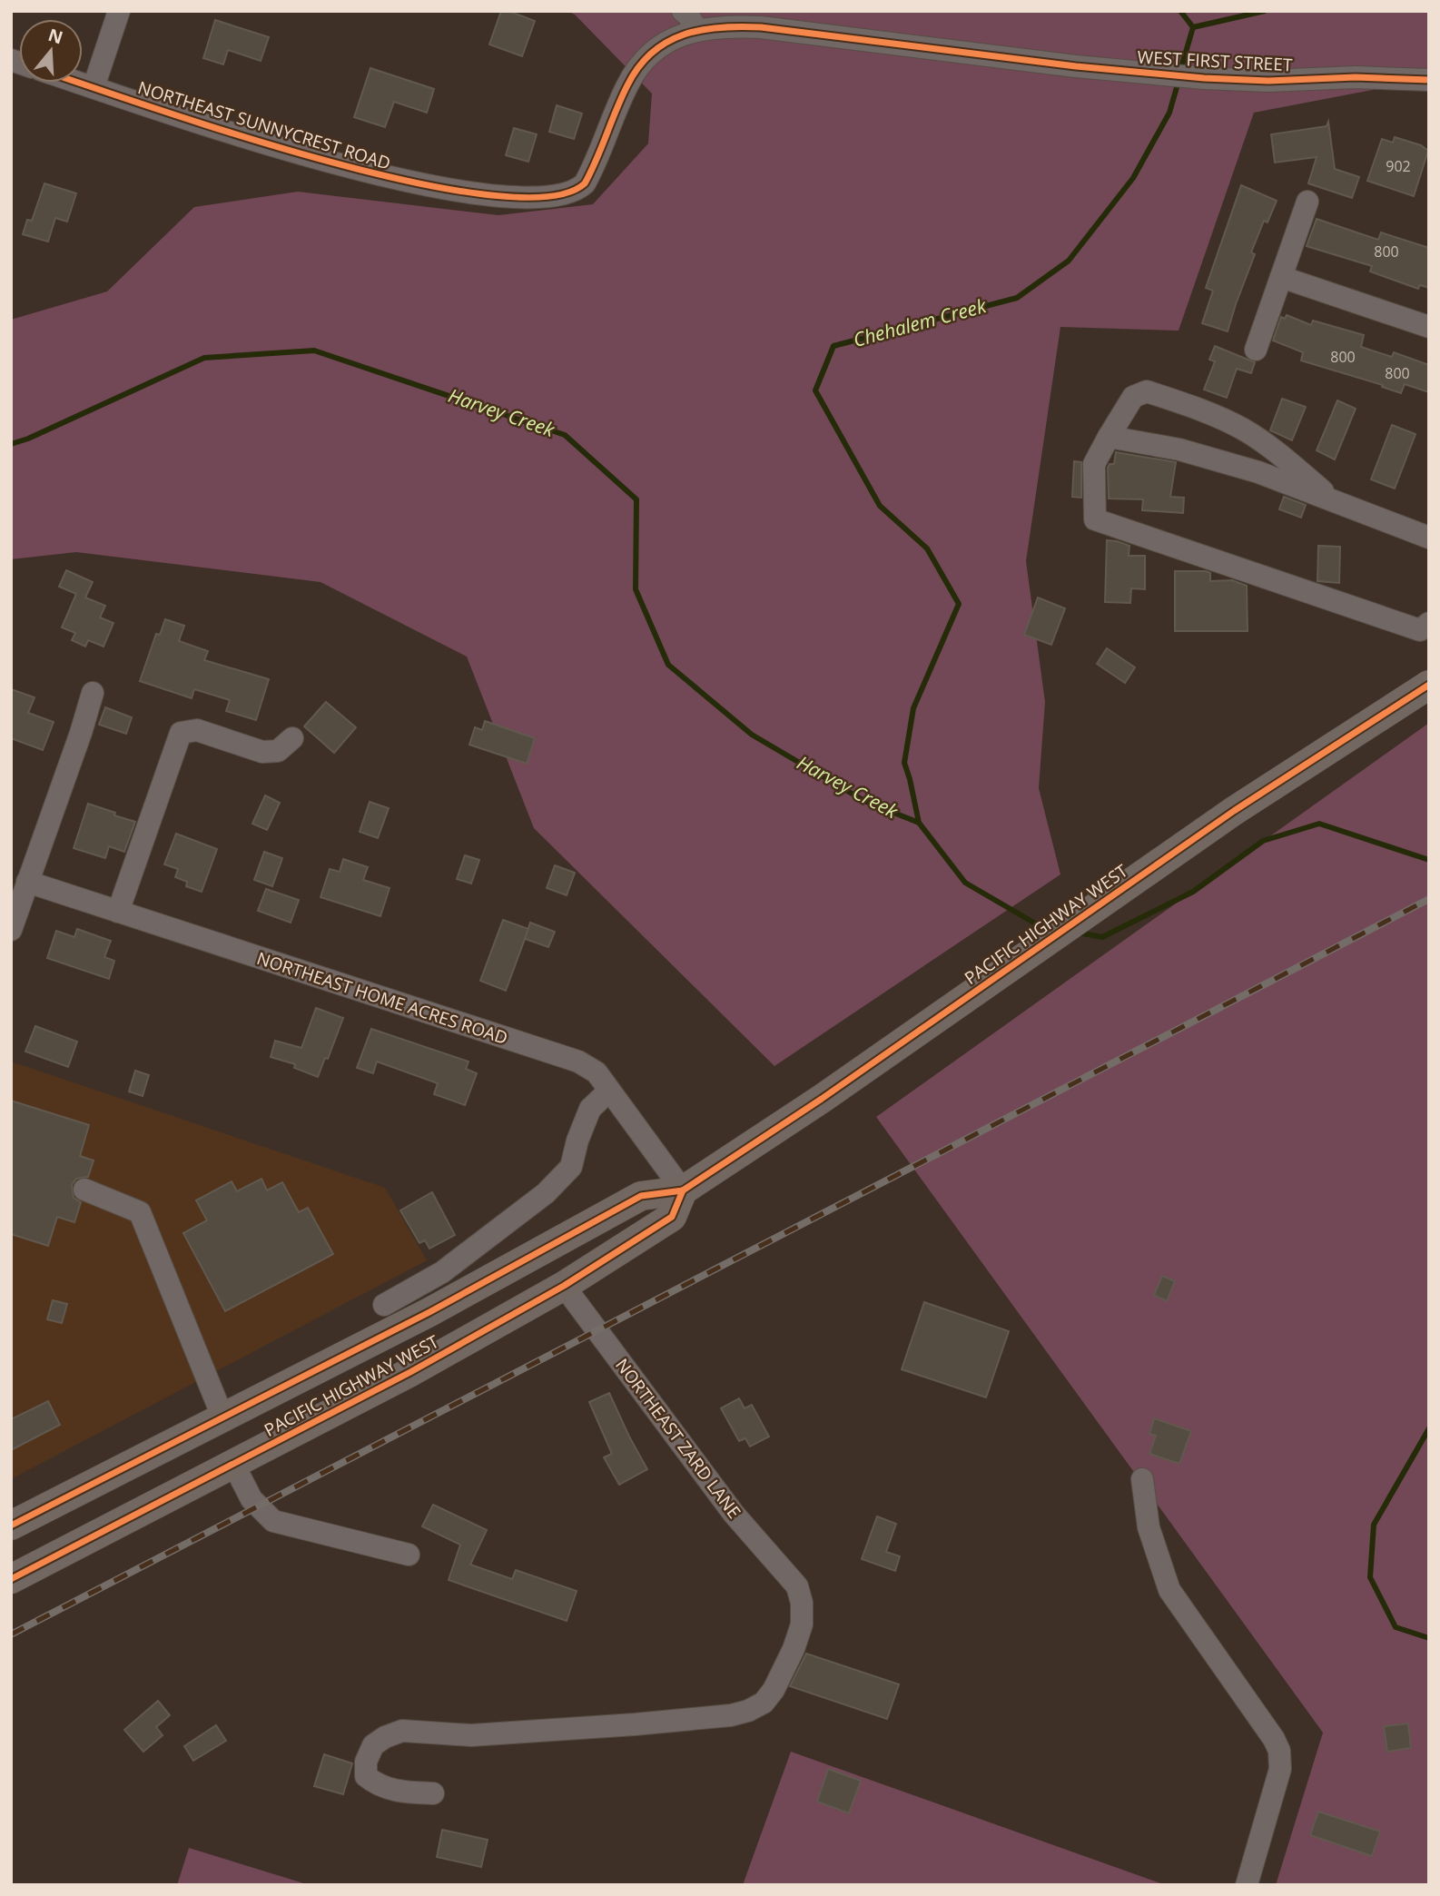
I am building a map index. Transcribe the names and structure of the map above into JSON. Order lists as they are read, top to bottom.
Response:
{
  "streets": {
    "main road": ["PACIFIC HIGHWAY WEST"],
    "street": [
      "WEST FIRST STREET",
      "NORTHEAST SUNNYCREST ROAD",
      "NORTHEAST HOME ACRES ROAD",
      "NORTHEAST ZARD LANE"
    ]
  },
  "crossings": [
    ["WEST FIRST STREET", "NORTHEAST SUNNYCREST ROAD"],
    ["PACIFIC HIGHWAY WEST", "NORTHEAST HOME ACRES ROAD"],
    ["PACIFIC HIGHWAY WEST", "NORTHEAST ZARD LANE"]
  ],
  "water": ["Chehalem Creek", "Harvey Creek"],
  "house_numbers": [
    "902",
    "800",
    "800",
    "800"
  ],
  "north": "top"
}
